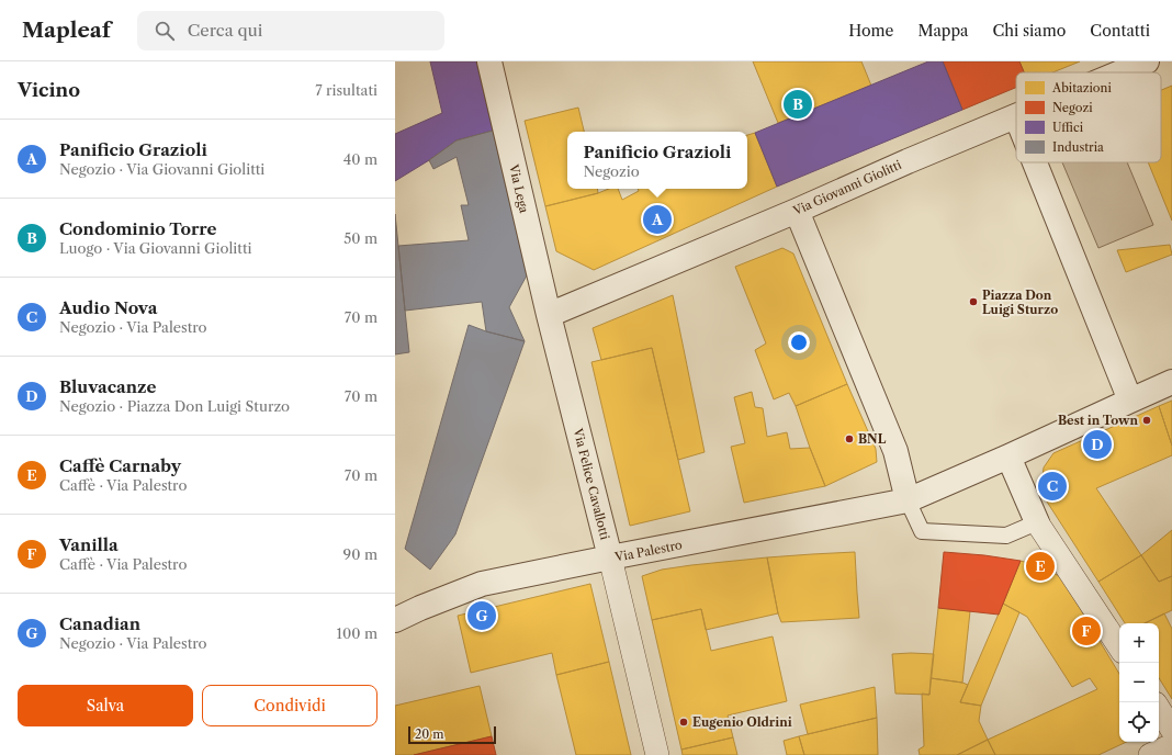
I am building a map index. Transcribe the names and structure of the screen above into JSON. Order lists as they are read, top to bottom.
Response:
{
  "streets": {
    "street": [
      "Via Giovanni Giolitti",
      "Via Lega",
      "Via Felice Cavallotti",
      "Via Palestro"
    ]
  },
  "crossings": [
    ["Via Giovanni Giolitti", "Via Lega"],
    ["Via Giovanni Giolitti", "Via Felice Cavallotti"],
    ["Via Lega", "Via Felice Cavallotti"],
    ["Via Felice Cavallotti", "Via Palestro"]
  ],
  "places": [
    "Piazza Don Luigi Sturzo",
    "Best in Town",
    "BNL",
    "Eugenio Oldrini"
  ],
  "legend": [
    "Abitazioni",
    "Negozi",
    "Uffici",
    "Industria"
  ],
  "scale_bar": "20 m",
  "page": {
    "header": "Mapleaf",
    "search": "Cerca qui",
    "nav": [
      "Home",
      "Mappa",
      "Chi siamo",
      "Contatti"
    ],
    "heading": ["Vicino", "7 risultati"],
    "pins": [
      "B",
      "A",
      "D",
      "C",
      "E",
      "G",
      "F"
    ],
    "list": [
      {
        "mark": "A",
        "name": "Panificio Grazioli",
        "note": "Negozio · Via Giovanni Giolitti",
        "value": "40 m"
      },
      {
        "mark": "B",
        "name": "Condominio Torre",
        "note": "Luogo · Via Giovanni Giolitti",
        "value": "50 m"
      },
      {
        "mark": "C",
        "name": "Audio Nova",
        "note": "Negozio · Via Palestro",
        "value": "70 m"
      },
      {
        "mark": "D",
        "name": "Bluvacanze",
        "note": "Negozio · Piazza Don Luigi Sturzo",
        "value": "70 m"
      },
      {
        "mark": "E",
        "name": "Caffè Carnaby",
        "note": "Caffè · Via Palestro",
        "value": "70 m"
      },
      {
        "mark": "F",
        "name": "Vanilla",
        "note": "Caffè · Via Palestro",
        "value": "90 m"
      },
      {
        "mark": "G",
        "name": "Canadian",
        "note": "Negozio · Via Palestro",
        "value": "100 m"
      }
    ],
    "popup": ["Panificio Grazioli", "Negozio"],
    "map_buttons": ["+", "−"],
    "buttons": ["Salva", "Condividi"],
    "scale": "20 m"
  }
}
